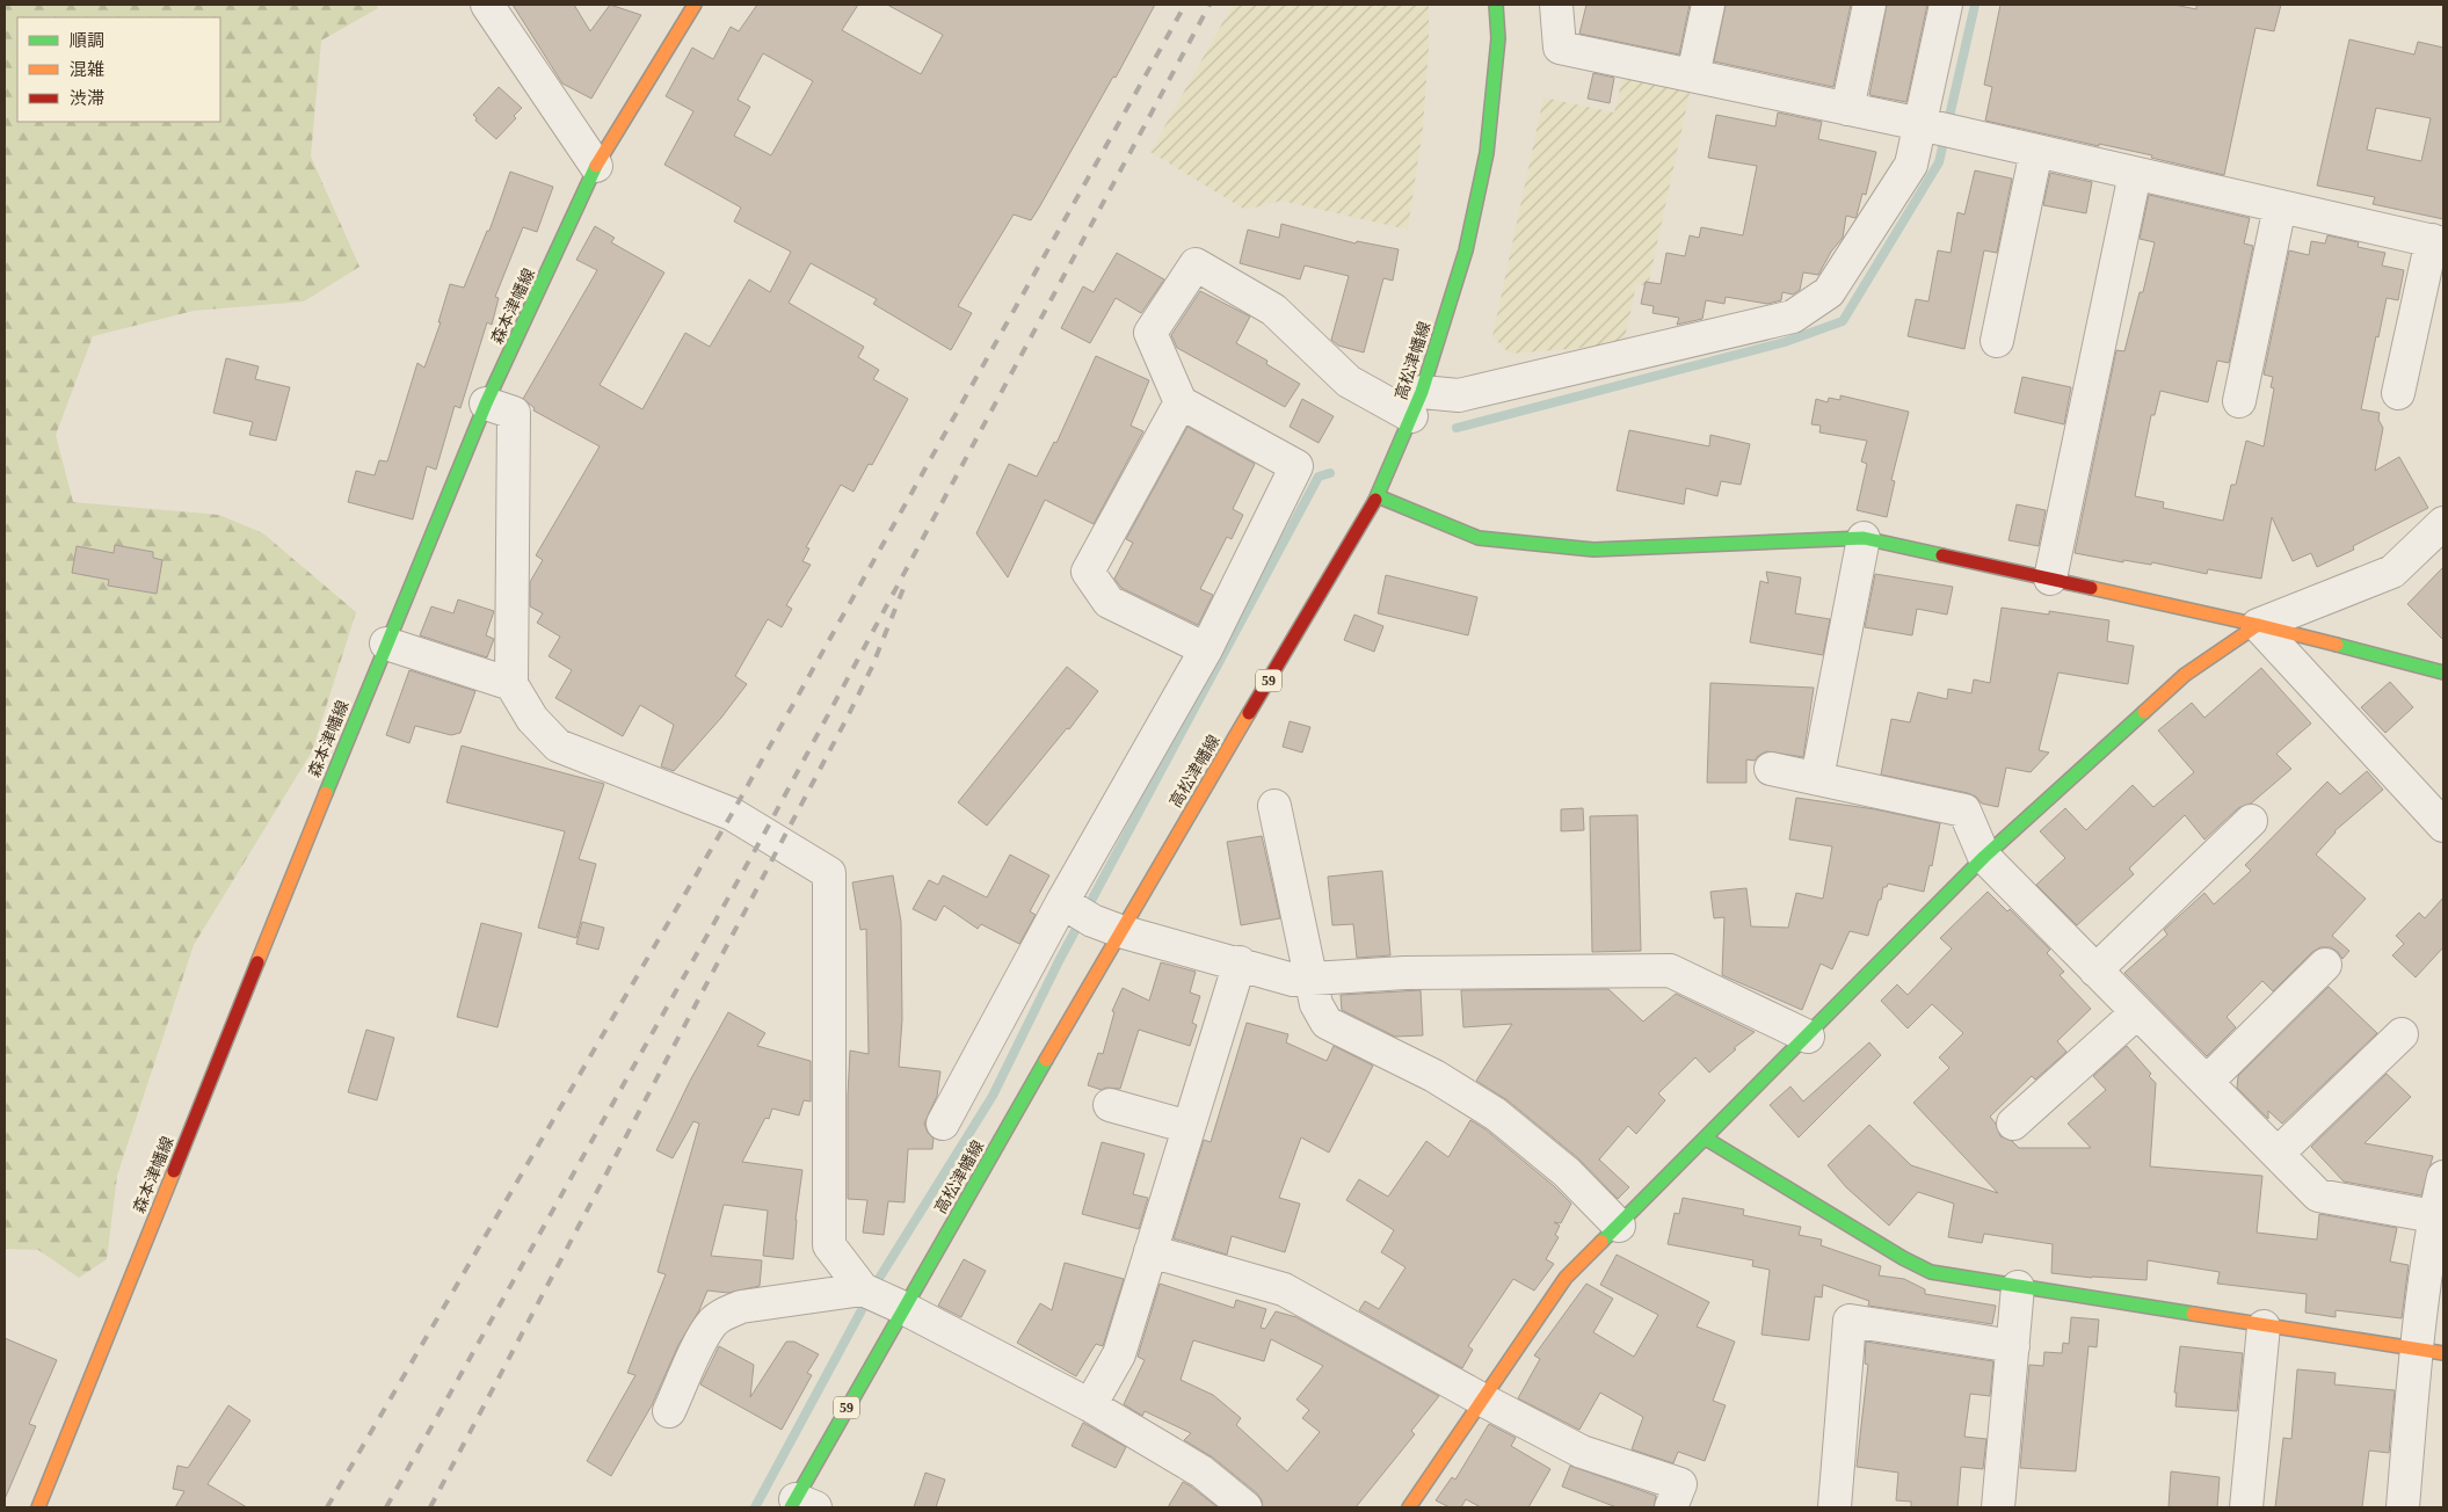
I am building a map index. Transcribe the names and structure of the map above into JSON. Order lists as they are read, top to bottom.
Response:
{
  "streets": {
    "main road": ["森本津幡線", "高松津幡線", "59"]
  },
  "legend": ["順調", "混雑", "渋滞"]
}
